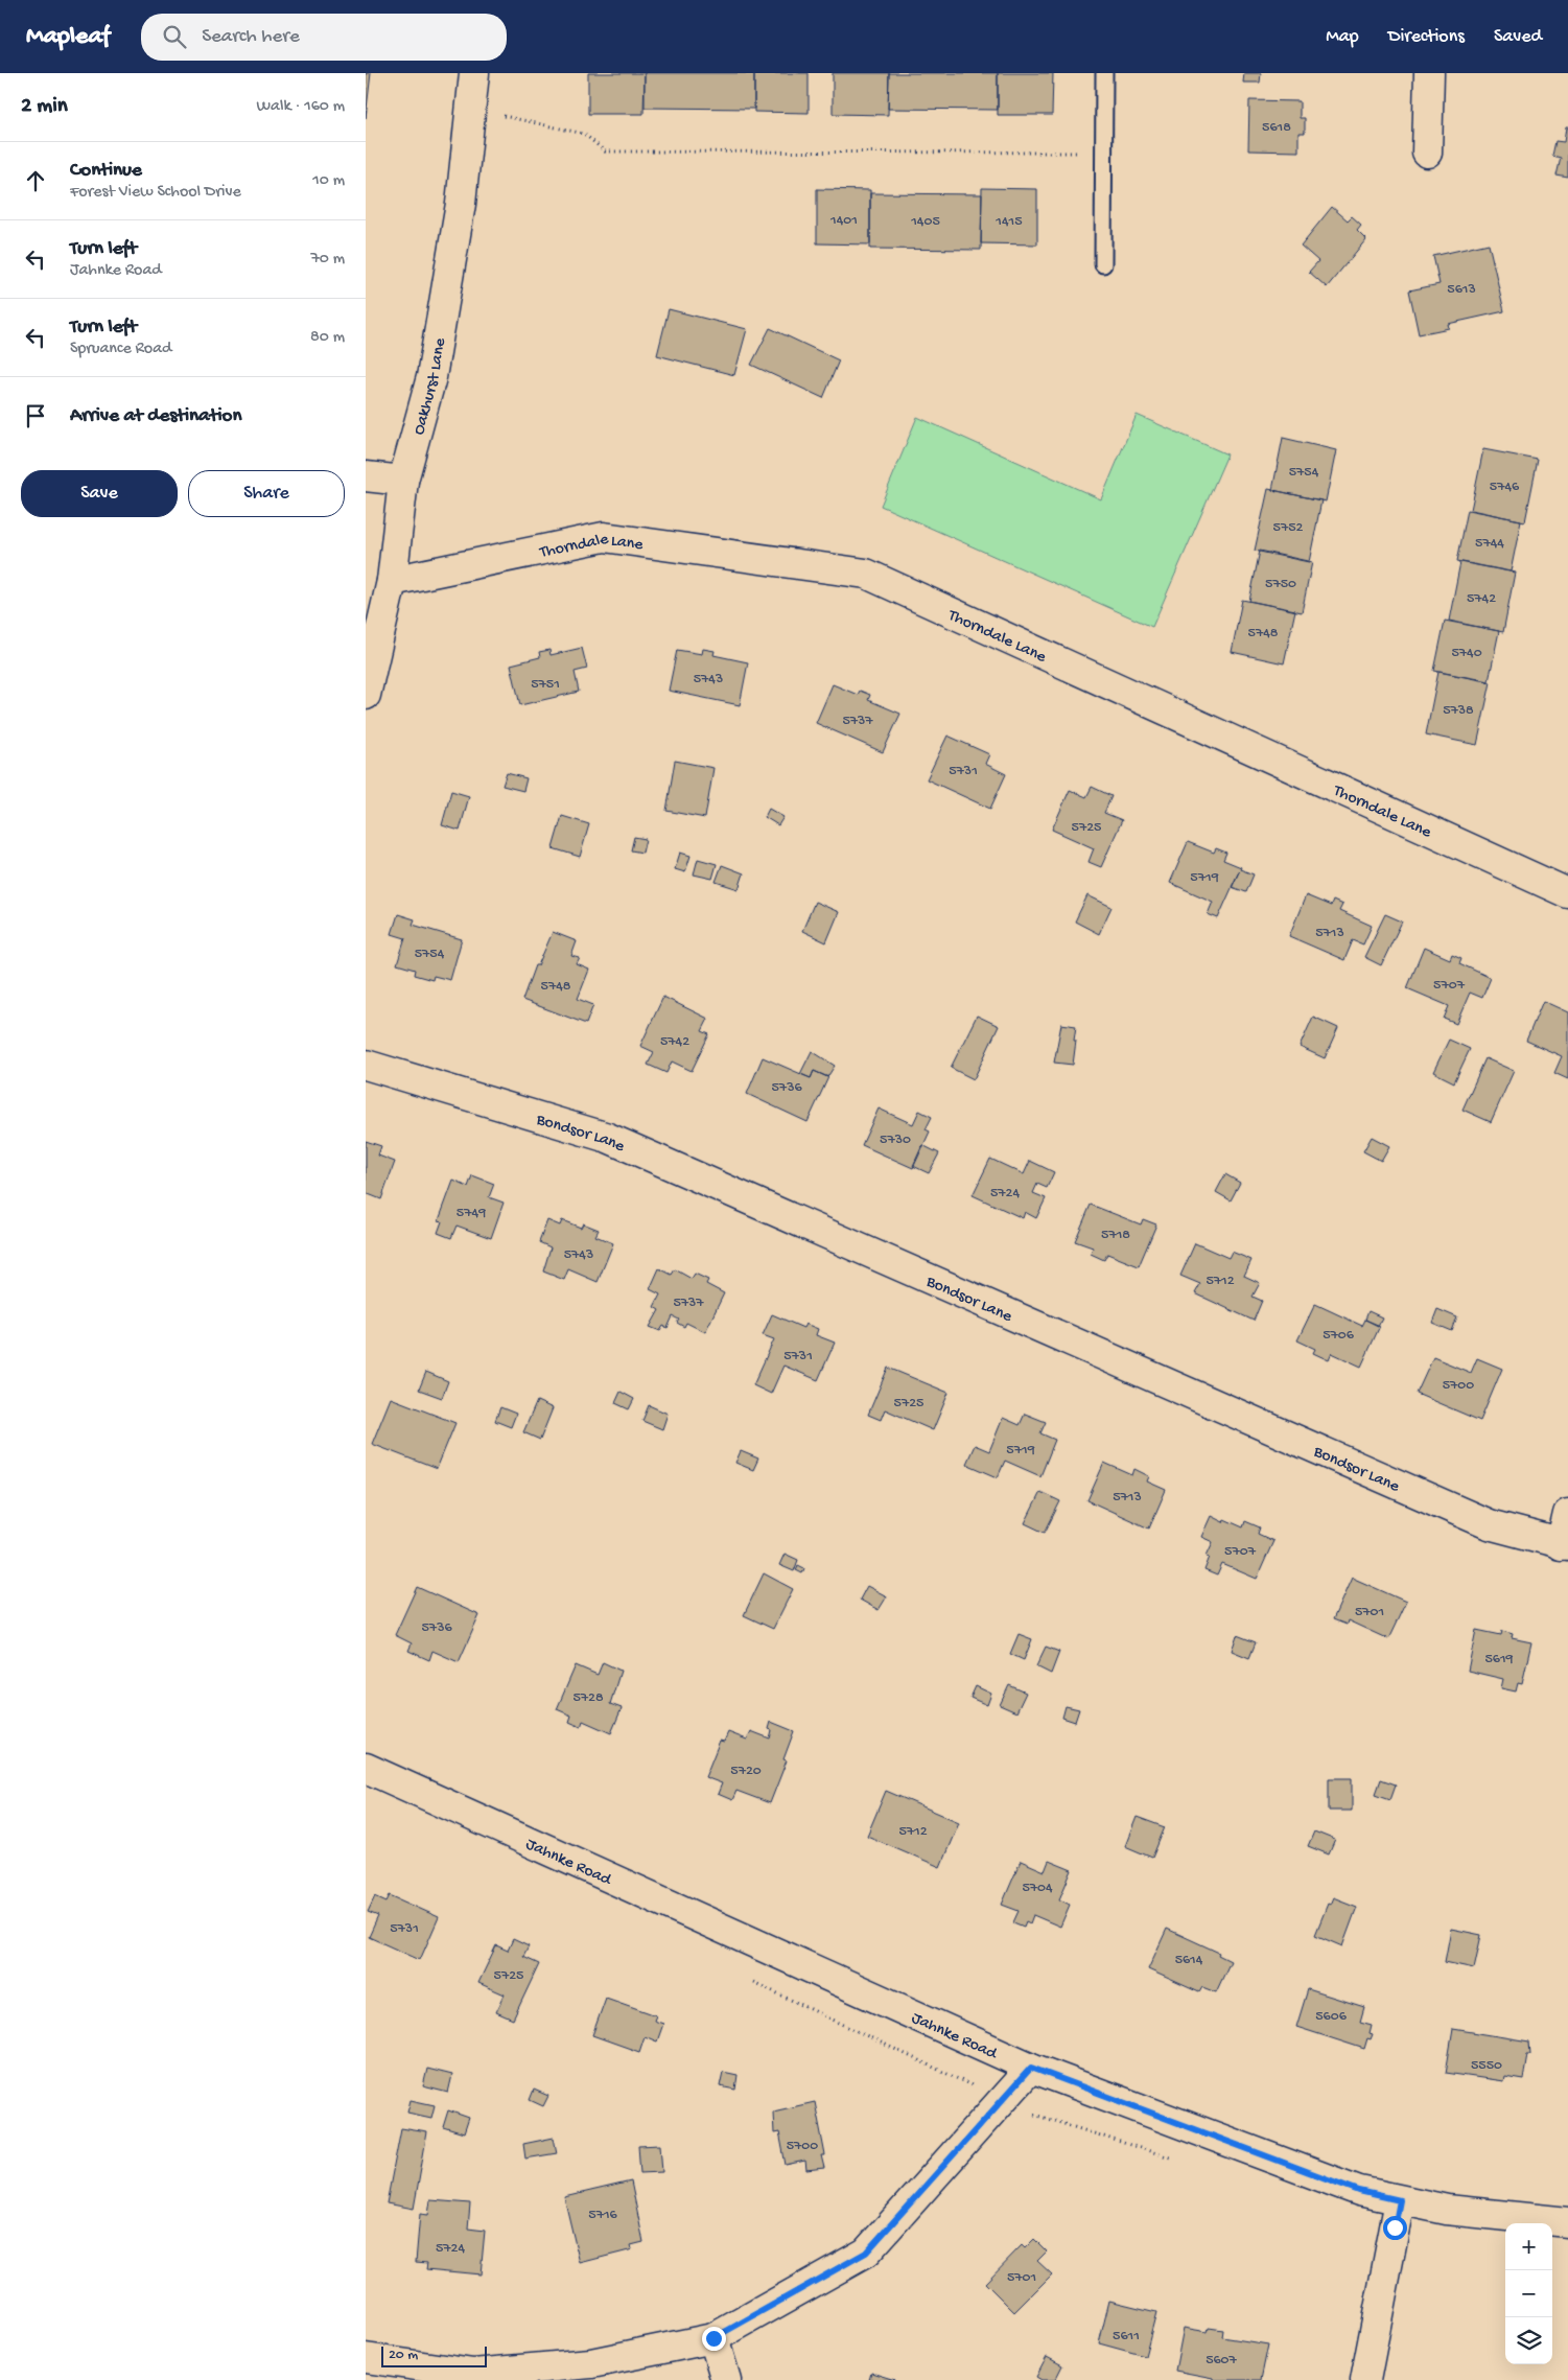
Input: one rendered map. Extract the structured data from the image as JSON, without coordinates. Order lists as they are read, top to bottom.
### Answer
{
  "streets": {
    "street": [
      "Oakhurst Lane",
      "Thorndale Lane",
      "Bondsor Lane",
      "Jahnke Road"
    ]
  },
  "crossings": [
    ["Oakhurst Lane", "Thorndale Lane"]
  ],
  "house_numbers": [
    "5618",
    "1401",
    "1405",
    "1415",
    "5613",
    "5754",
    "5746",
    "5752",
    "5744",
    "5750",
    "5742",
    "5748",
    "5740",
    "5743",
    "5751",
    "5738",
    "5737",
    "5731",
    "5725",
    "5719",
    "5713",
    "5754",
    "5707",
    "5748",
    "5742",
    "5736",
    "5730",
    "5724",
    "5749",
    "5718",
    "5743",
    "5712",
    "5737",
    "5706",
    "5731",
    "5700",
    "5725",
    "5719",
    "5713",
    "5707",
    "5701",
    "5736",
    "5619",
    "5728",
    "5720",
    "5712",
    "5704",
    "5731",
    "5614",
    "5725",
    "5606",
    "5550",
    "5700",
    "5716",
    "5724",
    "5701",
    "5611",
    "5607"
  ],
  "scale_bar": "20 m",
  "page": {
    "header": "Mapleaf",
    "search": "Search here",
    "nav": ["Map", "Directions", "Saved"],
    "heading": ["2 min", "Walk · 160 m"],
    "list": [
      ["Continue", "Forest View School Drive", "10 m"],
      ["Turn left", "Jahnke Road", "70 m"],
      ["Turn left", "Spruance Road", "80 m"],
      "Arrive at destination"
    ],
    "buttons": ["Save", "Share"],
    "map_buttons": ["+", "−"],
    "scale": "20 m"
  }
}
